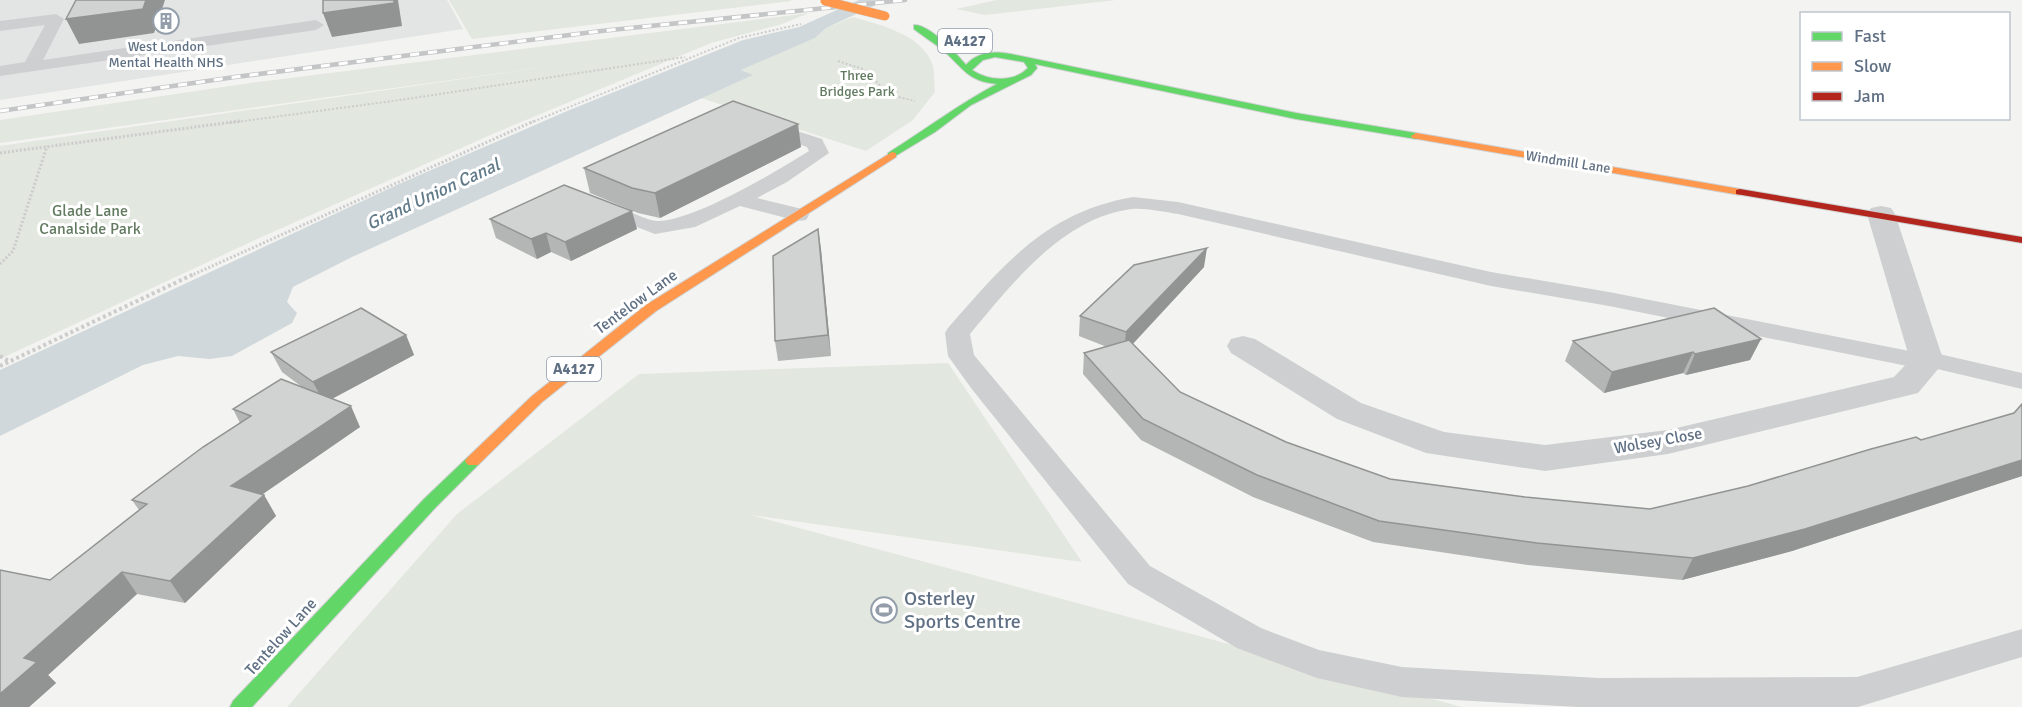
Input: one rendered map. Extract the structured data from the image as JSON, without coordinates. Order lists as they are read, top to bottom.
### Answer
{
  "streets": {
    "main road": ["A4127", "Windmill Lane", "Tentelow Lane"],
    "street": ["Wolsey Close"]
  },
  "crossings": [
    ["A4127", "Windmill Lane"],
    ["A4127", "Tentelow Lane"]
  ],
  "water": ["Grand Union Canal"],
  "parks": ["Three Bridges Park", "Glade Lane Canalside Park"],
  "places": {
    "building": ["West London Mental Health NHS"],
    "sports": ["Osterley Sports Centre"]
  },
  "legend": ["Fast", "Slow", "Jam"]
}
